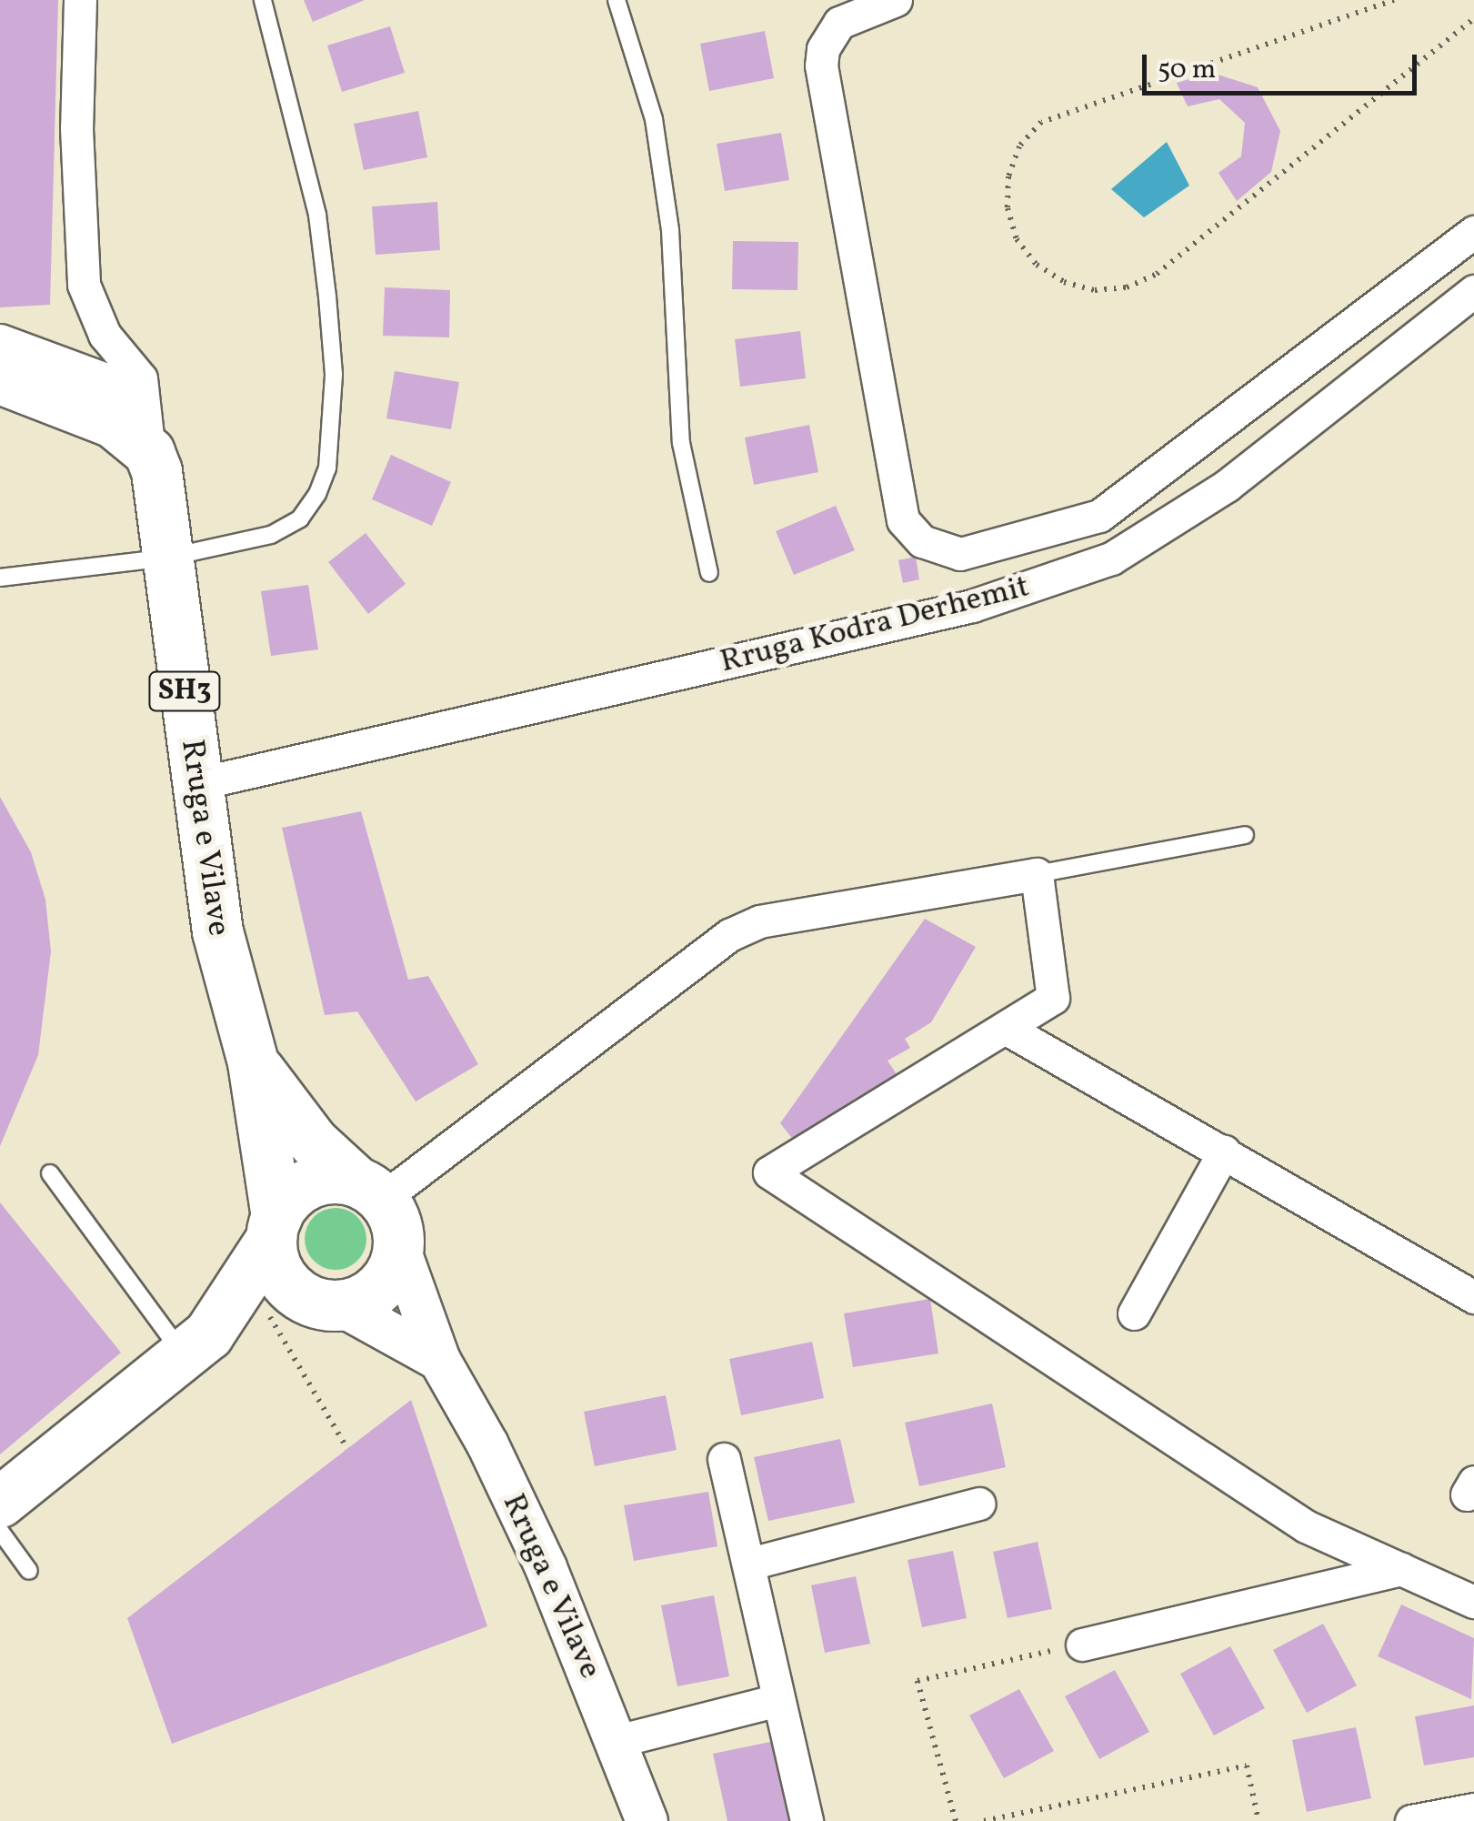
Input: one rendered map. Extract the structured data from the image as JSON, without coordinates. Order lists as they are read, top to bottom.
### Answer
{
  "streets": {
    "main road": ["SH3", "Rruga e Vilave"],
    "street": ["Rruga Kodra Derhemit"]
  },
  "crossings": [
    ["Rruga Kodra Derhemit", "Rruga e Vilave"]
  ],
  "scale_bar": "50 m"
}
